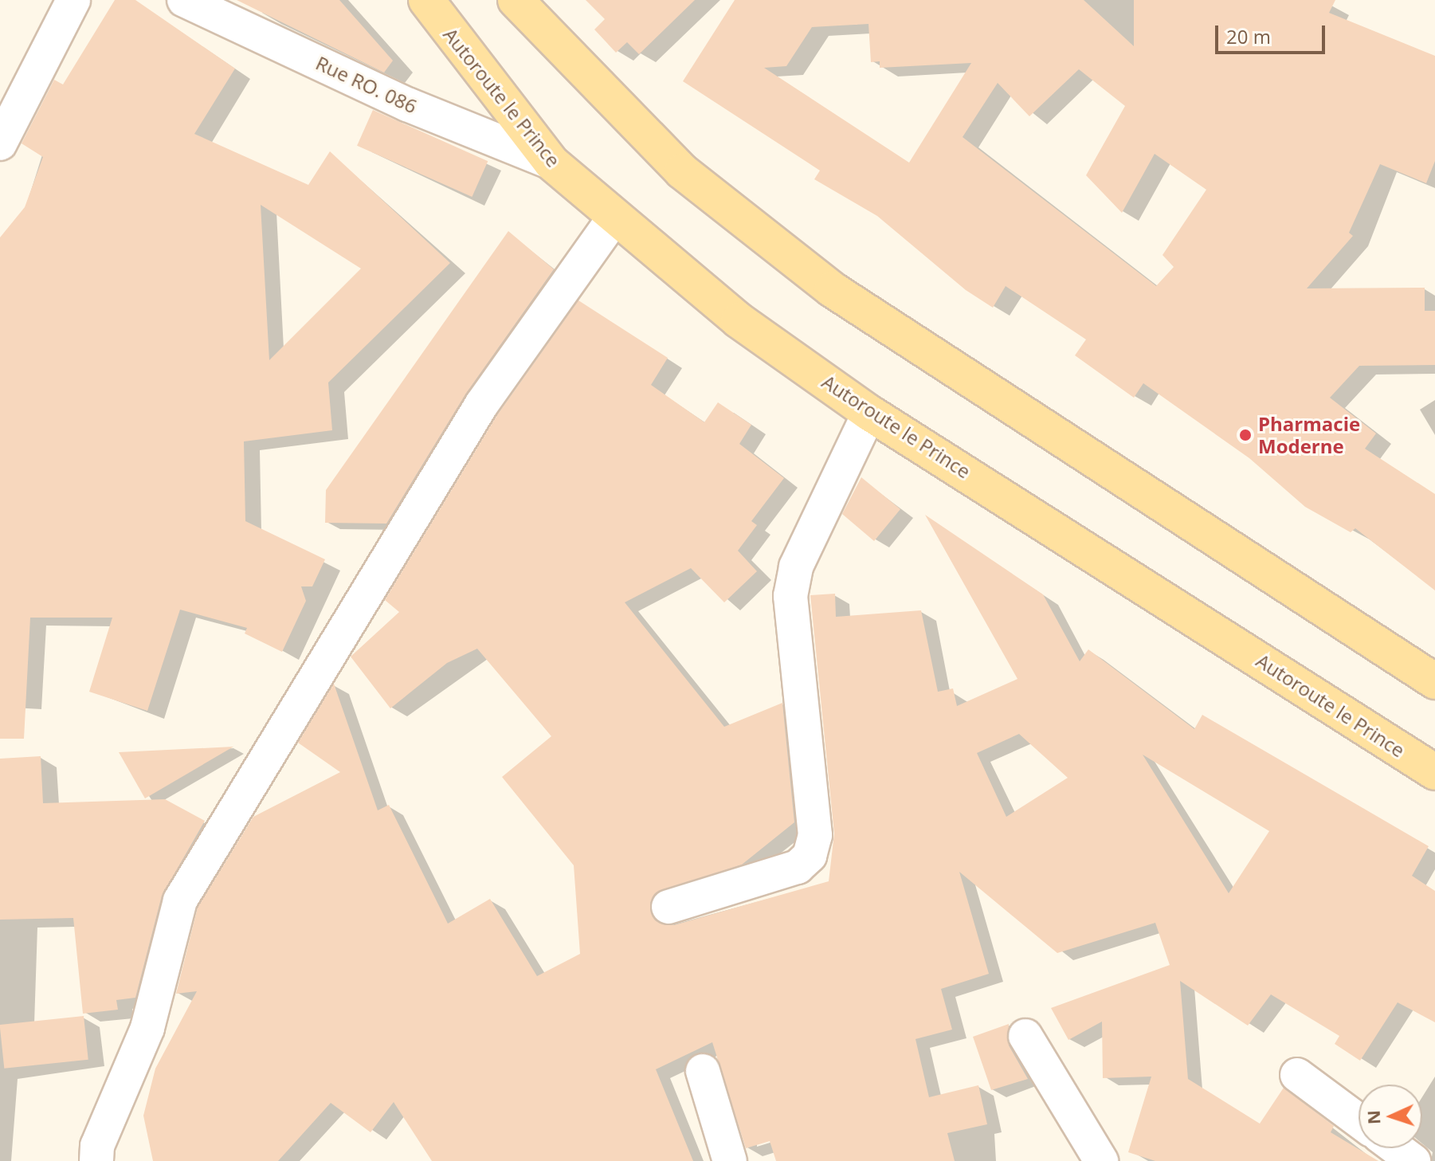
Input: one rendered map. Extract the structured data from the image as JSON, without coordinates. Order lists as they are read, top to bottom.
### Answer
{
  "streets": {
    "main road": ["Autoroute le Prince"],
    "street": ["Rue RO. 086"]
  },
  "crossings": [
    ["Rue RO. 086", "Autoroute le Prince"]
  ],
  "places": ["Pharmacie Moderne"],
  "scale_bar": "20 m",
  "north": "left"
}
